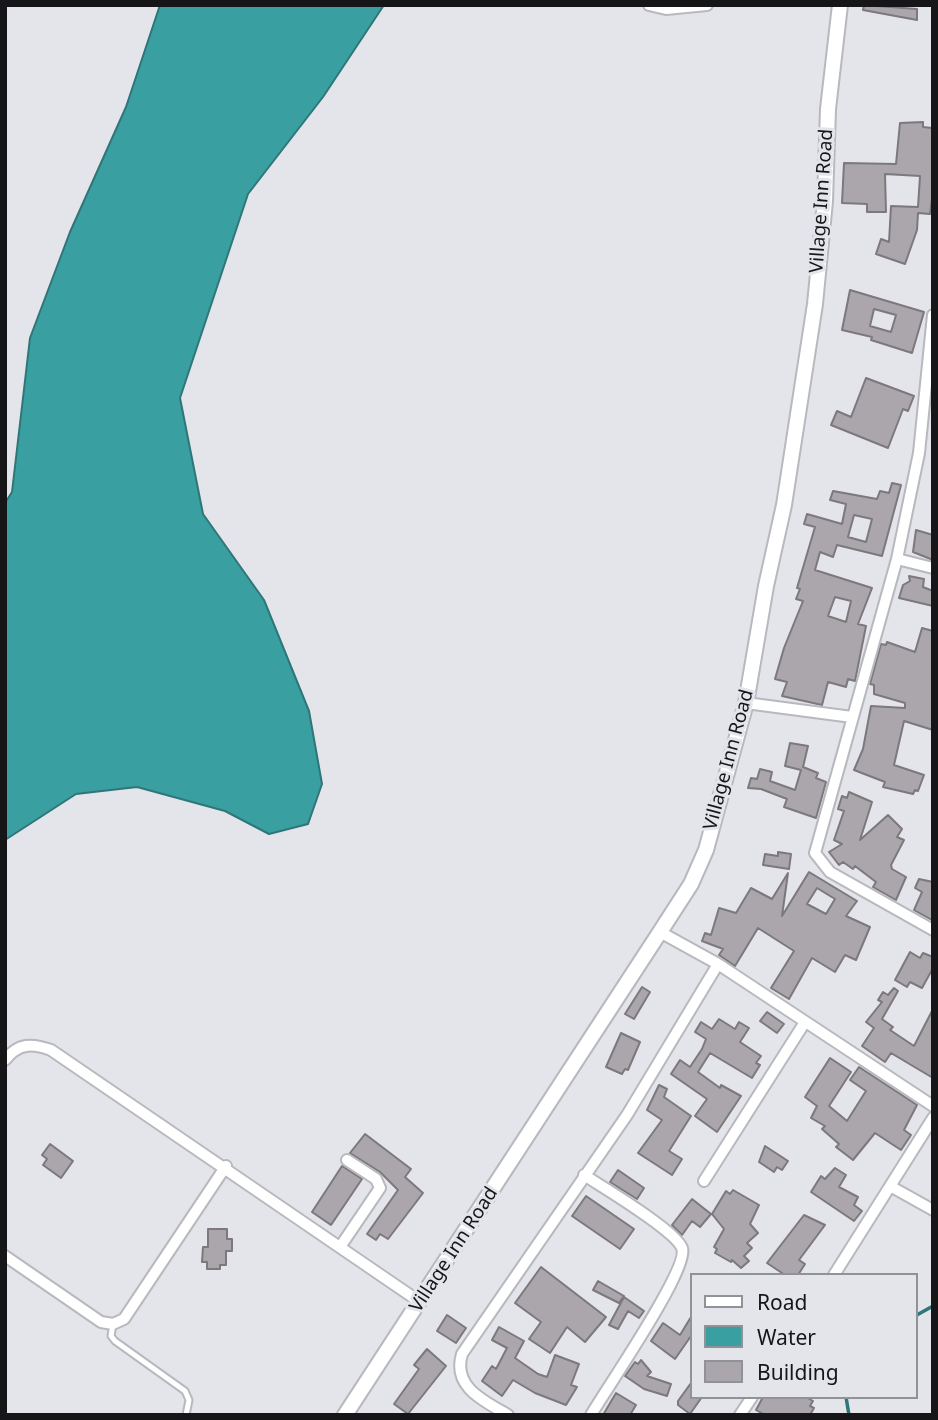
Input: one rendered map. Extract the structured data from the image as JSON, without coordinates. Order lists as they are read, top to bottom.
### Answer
{
  "streets": {
    "street": ["Village Inn Road"]
  },
  "legend": ["Road", "Water", "Building"]
}
